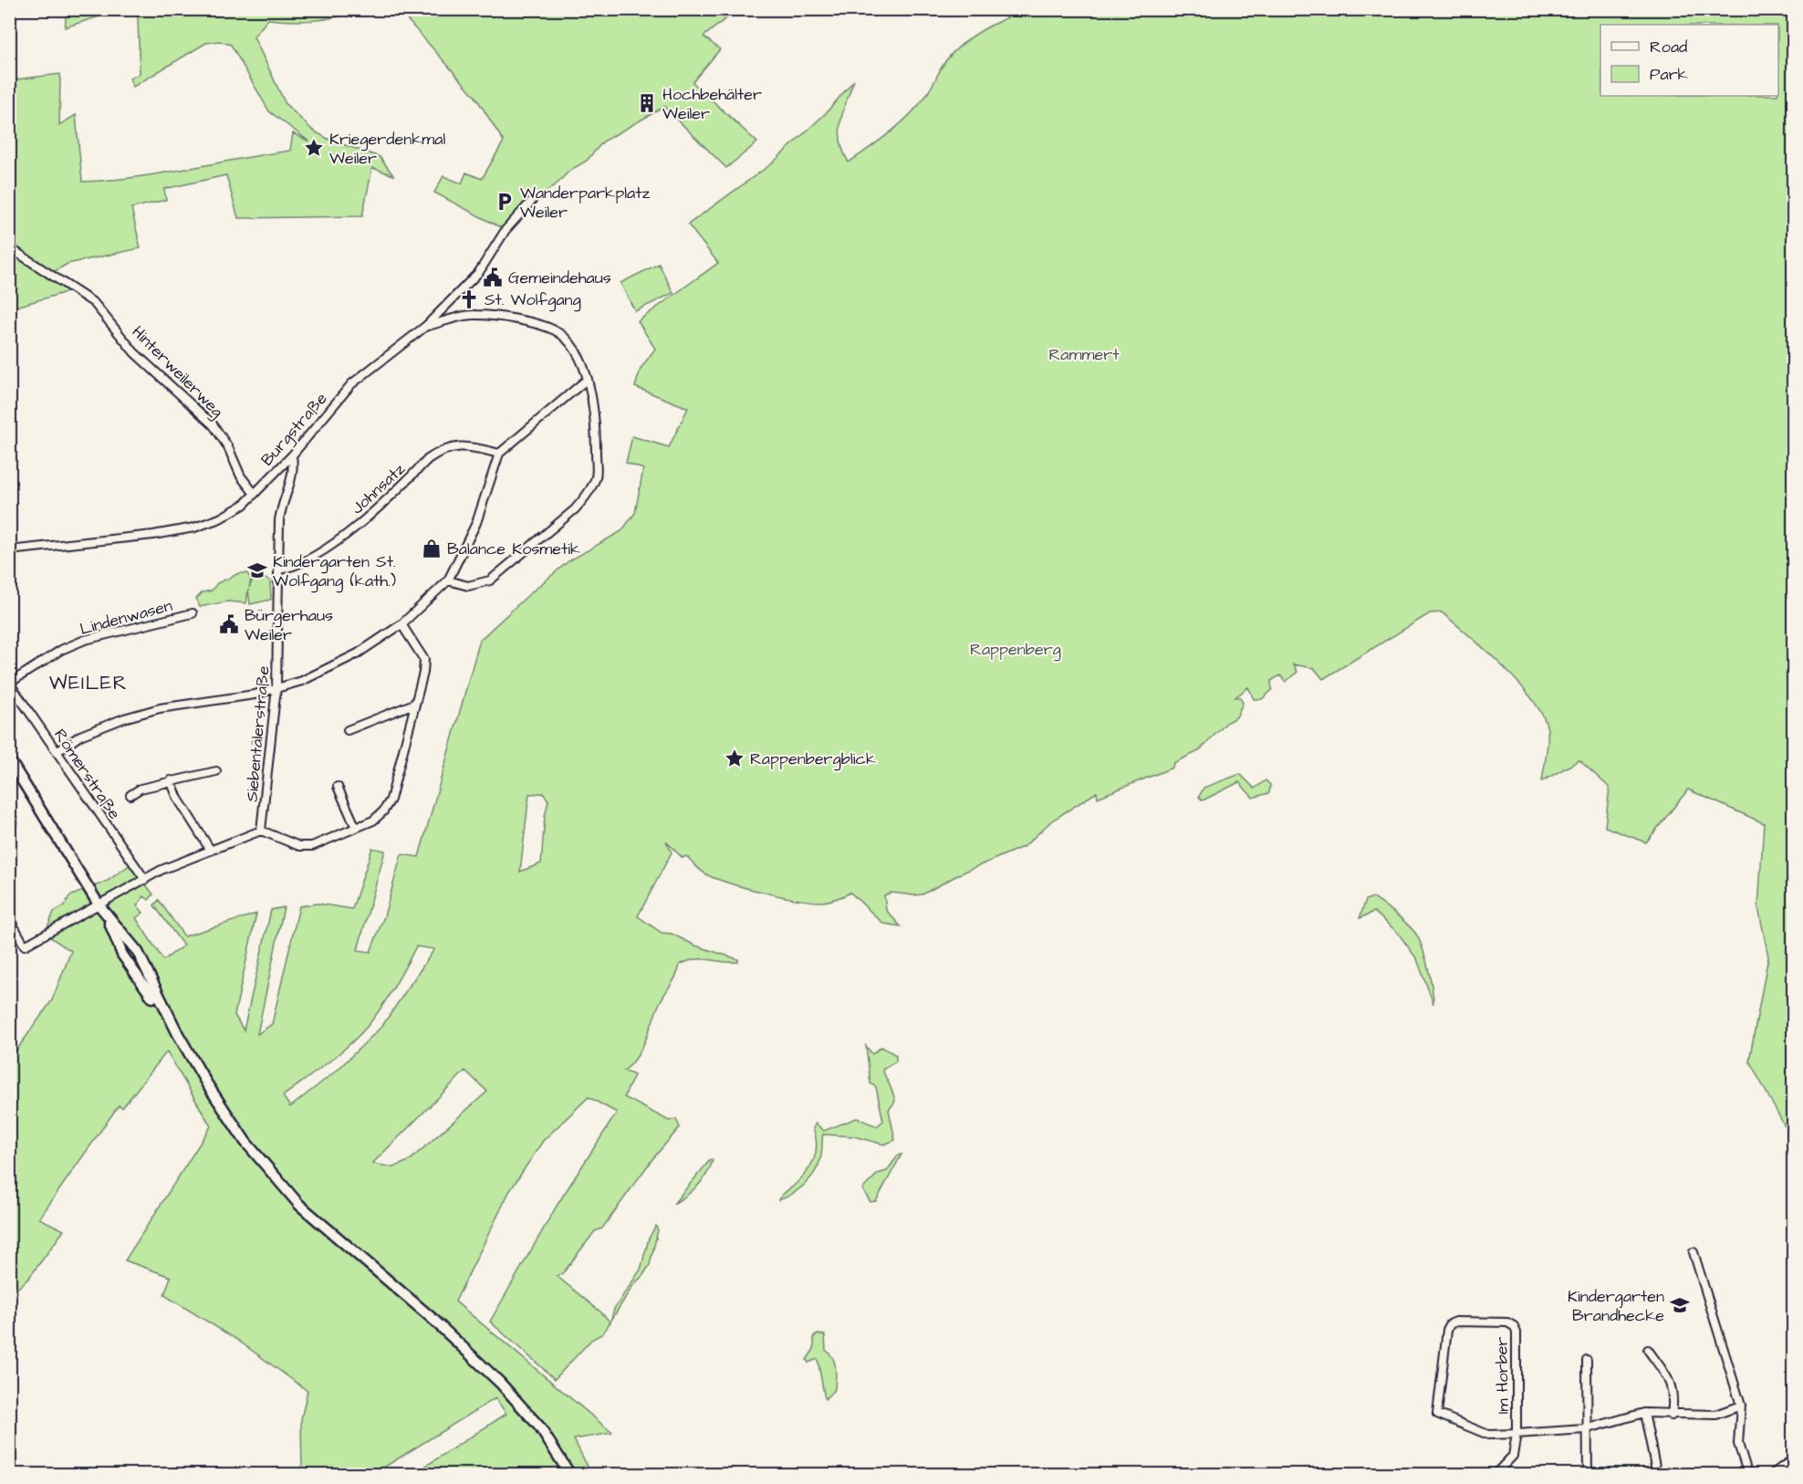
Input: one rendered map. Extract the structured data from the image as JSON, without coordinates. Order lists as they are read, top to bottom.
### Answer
{
  "streets": {
    "street": [
      "Hinterweilerweg",
      "Burgstraße",
      "Johnsatz",
      "Lindenwasen",
      "Siebentälerstraße",
      "Römerstraße",
      "Im Horber"
    ]
  },
  "crossings": [
    ["Hinterweilerweg", "Burgstraße"],
    ["Burgstraße", "Siebentälerstraße"],
    ["Johnsatz", "Siebentälerstraße"],
    ["Lindenwasen", "Römerstraße"]
  ],
  "districts": ["WEILER"],
  "parks": ["Rammert", "Rappenberg"],
  "places": {
    "building": ["Hochbehälter Weiler"],
    "place": ["Kriegerdenkmal Weiler", "Rappenbergblick"],
    "parking": ["Wanderparkplatz Weiler"],
    "public building": ["Gemeindehaus", "Bürgerhaus Weiler"],
    "church": ["St. Wolfgang"],
    "shop": ["Balance Kosmetik"],
    "school or university": ["Kindergarten St. Wolfgang (kath.)", "Kindergarten Brandhecke"]
  },
  "legend": ["Road", "Park"]
}
